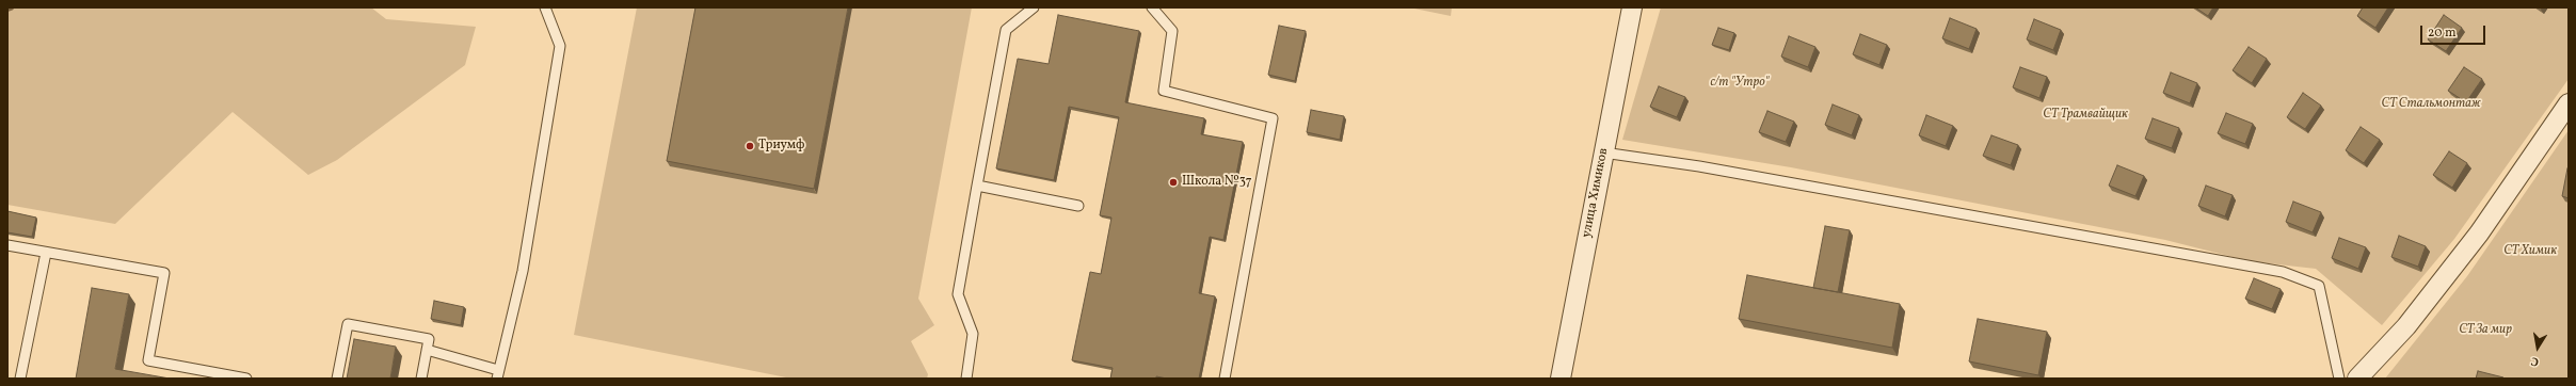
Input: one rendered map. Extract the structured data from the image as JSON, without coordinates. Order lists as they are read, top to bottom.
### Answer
{
  "streets": {
    "street": ["улица Химиков"]
  },
  "parks": [
    "с/т \"Утро\"",
    "СТ Стальмонтаж",
    "СТ Трамвайщик",
    "СТ Химик",
    "СТ За мир"
  ],
  "places": ["Триумф", "Школа №37"],
  "scale_bar": "20 m",
  "north": "bottom"
}
